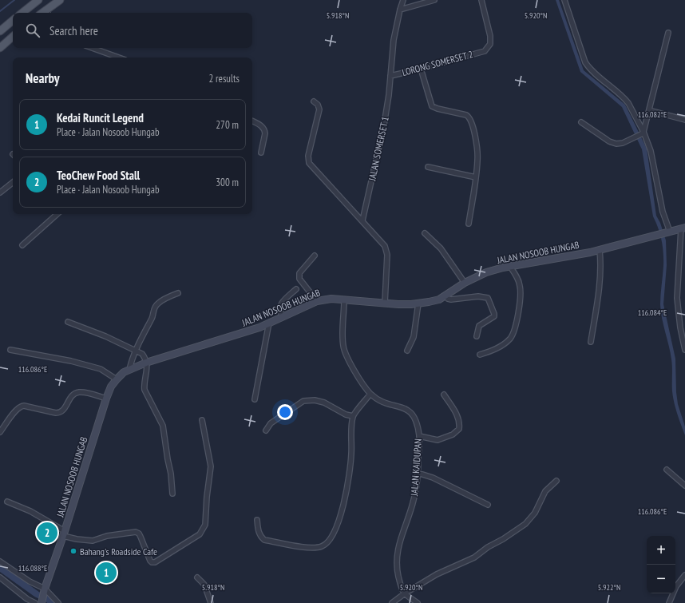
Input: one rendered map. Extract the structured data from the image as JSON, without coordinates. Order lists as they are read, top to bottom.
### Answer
{
  "streets": {
    "main road": ["JALAN NOSOOB HUNGAB"],
    "street": ["LORONG SOMERSET 2", "JALAN SOMERSET 1", "JALAN KAIDUPAN"]
  },
  "crossings": [
    ["LORONG SOMERSET 2", "JALAN SOMERSET 1"],
    ["JALAN NOSOOB HUNGAB", "JALAN KAIDUPAN"]
  ],
  "places": ["Bahang's Roadside Cafe"],
  "page": {
    "search": "Search here",
    "heading": ["Nearby", "2 results"],
    "list": [
      {
        "mark": "1",
        "name": "Kedai Runcit Legend",
        "note": "Place · Jalan Nosoob Hungab",
        "value": "270 m"
      },
      {
        "mark": "2",
        "name": "TeoChew Food Stall",
        "note": "Place · Jalan Nosoob Hungab",
        "value": "300 m"
      }
    ],
    "pins": ["2", "1"],
    "map_buttons": ["+", "−"]
  },
  "coordinates": [
    "5.918°N",
    "5.920°N",
    "116.082°E",
    "116.084°E",
    "116.086°E",
    "116.088°E",
    "5.922°N"
  ]
}
